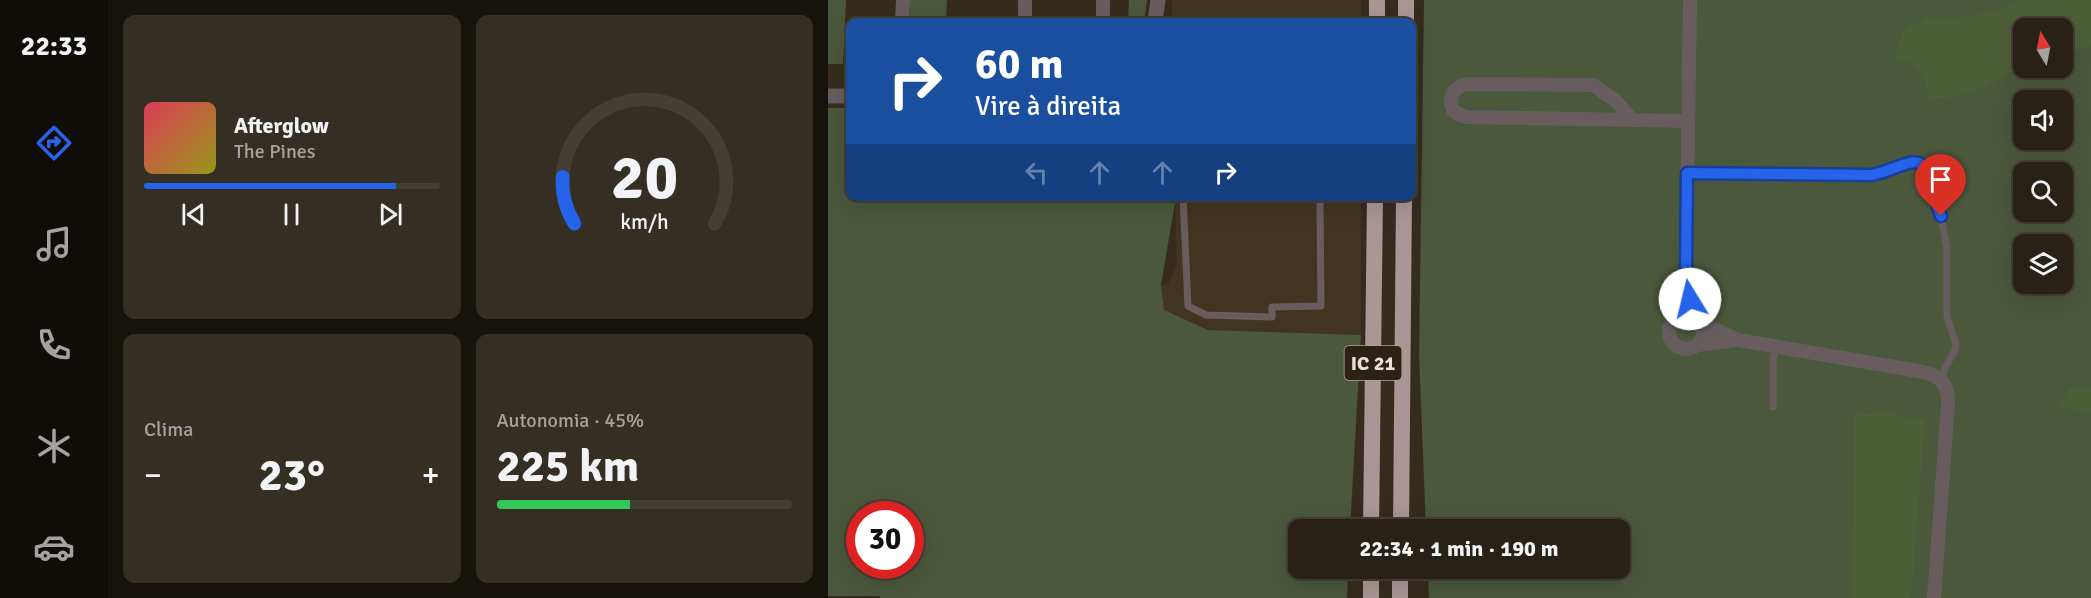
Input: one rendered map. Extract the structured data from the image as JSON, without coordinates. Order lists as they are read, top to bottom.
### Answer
{
  "streets": {
    "highway": ["IC 21"]
  },
  "north": "top",
  "page": {
    "tabs": "22:33",
    "turn": ["60 m", "Vire à direita"],
    "song": ["Afterglow", "The Pines"],
    "tile": [
      "Clima",
      ["Autonomia · 45%", "225 km"]
    ],
    "heat": ["−", "23°", "+"],
    "limit": "30",
    "trip": "22:34 · 1 min · 190 m",
    "gauge": ["20", "km/h"]
  }
}
